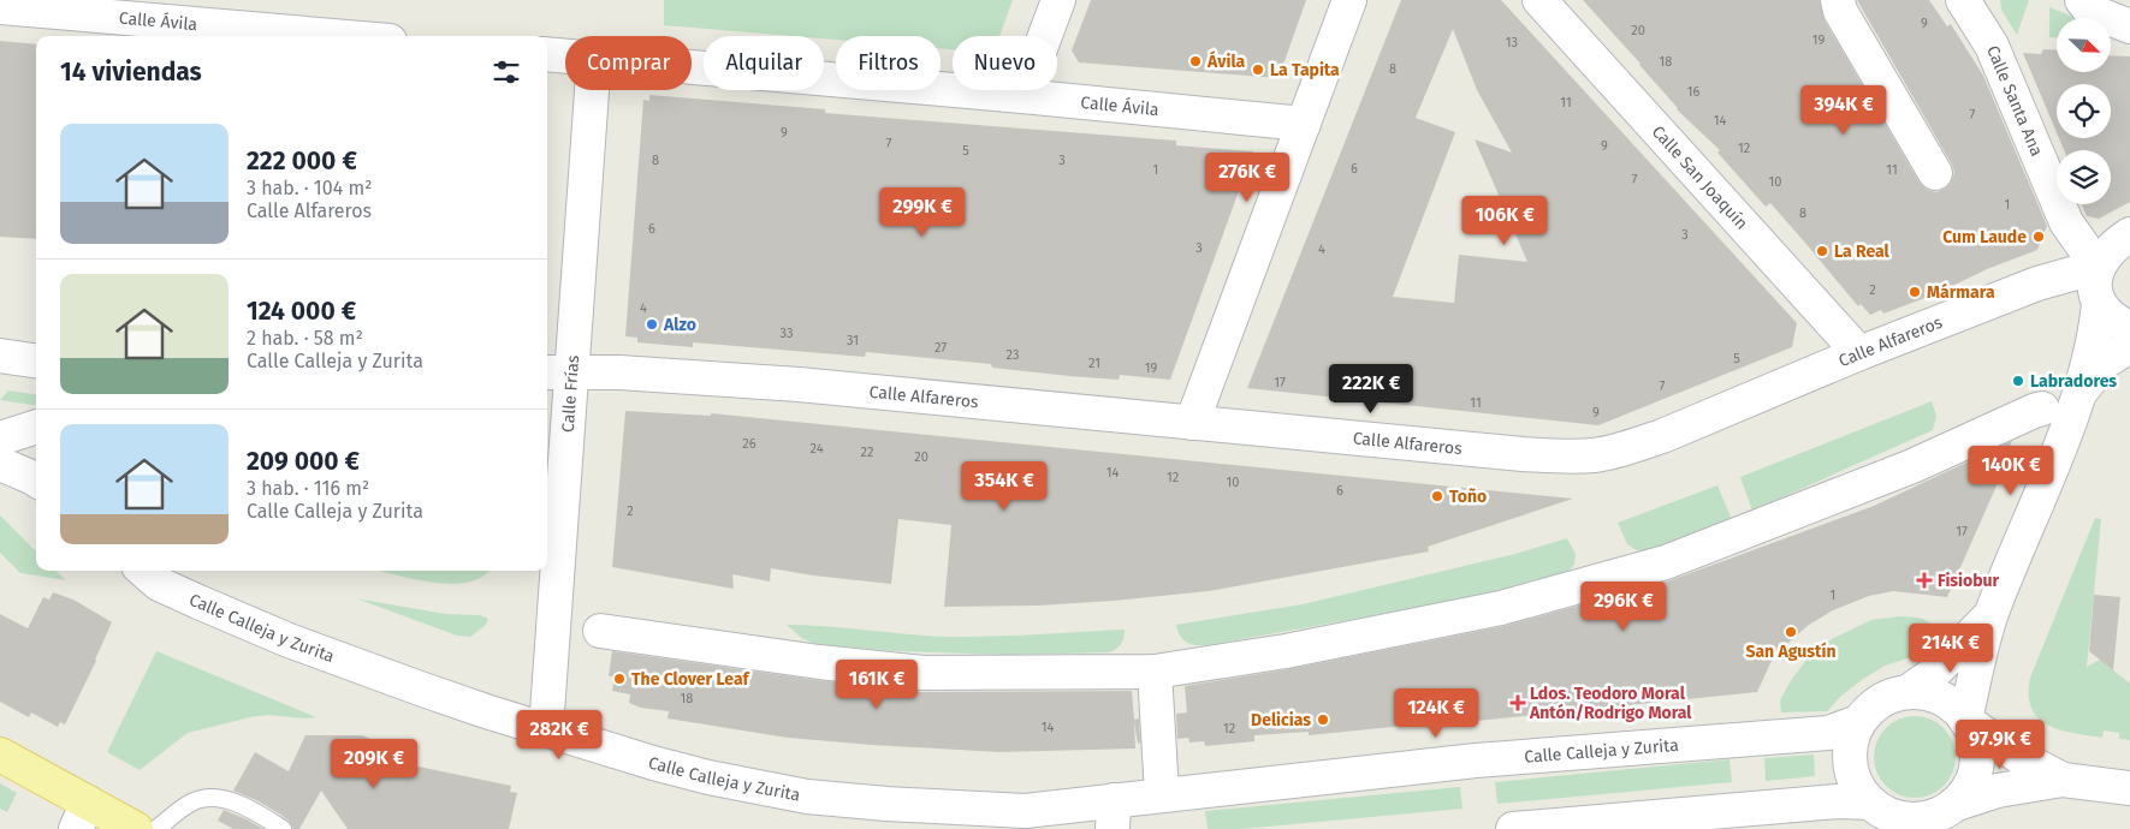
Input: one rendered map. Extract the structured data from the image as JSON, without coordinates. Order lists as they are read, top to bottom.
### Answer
{
  "streets": {
    "street": [
      "Calle Ávila",
      "Calle Santa Ana",
      "Calle San Joaquín",
      "Calle Alfareros",
      "Calle Frías",
      "Calle Calleja y Zurita"
    ]
  },
  "crossings": [
    ["Calle Santa Ana", "Calle Alfareros"],
    ["Calle San Joaquín", "Calle Alfareros"],
    ["Calle Alfareros", "Calle Frías"],
    ["Calle Frías", "Calle Calleja y Zurita"]
  ],
  "places": {
    "other": [
      "Ávila",
      "La Tapita",
      "Cum Laude",
      "La Real",
      "Mármara",
      "Alzo",
      "Labradores",
      "Toño",
      "San Agustín",
      "The Clover Leaf",
      "Delicias"
    ],
    "health": ["Fisiobur", "Ldos. Teodoro Moral Antón/Rodrigo Moral"]
  },
  "house_numbers": [
    "9",
    "20",
    "19",
    "13",
    "18",
    "8",
    "16",
    "11",
    "7",
    "14",
    "9",
    "7",
    "9",
    "12",
    "5",
    "8",
    "3",
    "6",
    "1",
    "11",
    "7",
    "10",
    "1",
    "8",
    "6",
    "3",
    "3",
    "4",
    "2",
    "4",
    "33",
    "31",
    "27",
    "23",
    "5",
    "21",
    "19",
    "17",
    "7",
    "11",
    "9",
    "26",
    "24",
    "22",
    "20",
    "14",
    "12",
    "10",
    "6",
    "2",
    "17",
    "1",
    "18",
    "14",
    "12"
  ],
  "north": "bottom right",
  "page": {
    "chip": [
      "Comprar",
      "Alquilar",
      "Filtros",
      "Nuevo"
    ],
    "heading": "14 viviendas",
    "price": [
      "394K €",
      "276K €",
      "299K €",
      "106K €",
      "222K €",
      "140K €",
      "354K €",
      "296K €",
      "214K €",
      "161K €",
      "124K €",
      "282K €",
      "97.9K €",
      "209K €"
    ],
    "list": [
      {
        "name": "222 000 €",
        "note": "3 hab. · 104 m² · Calle Alfareros"
      },
      {
        "name": "124 000 €",
        "note": "2 hab. · 58 m² · Calle Calleja y Zurita"
      },
      {
        "name": "209 000 €",
        "note": "3 hab. · 116 m² · Calle Calleja y Zurita"
      }
    ]
  }
}
